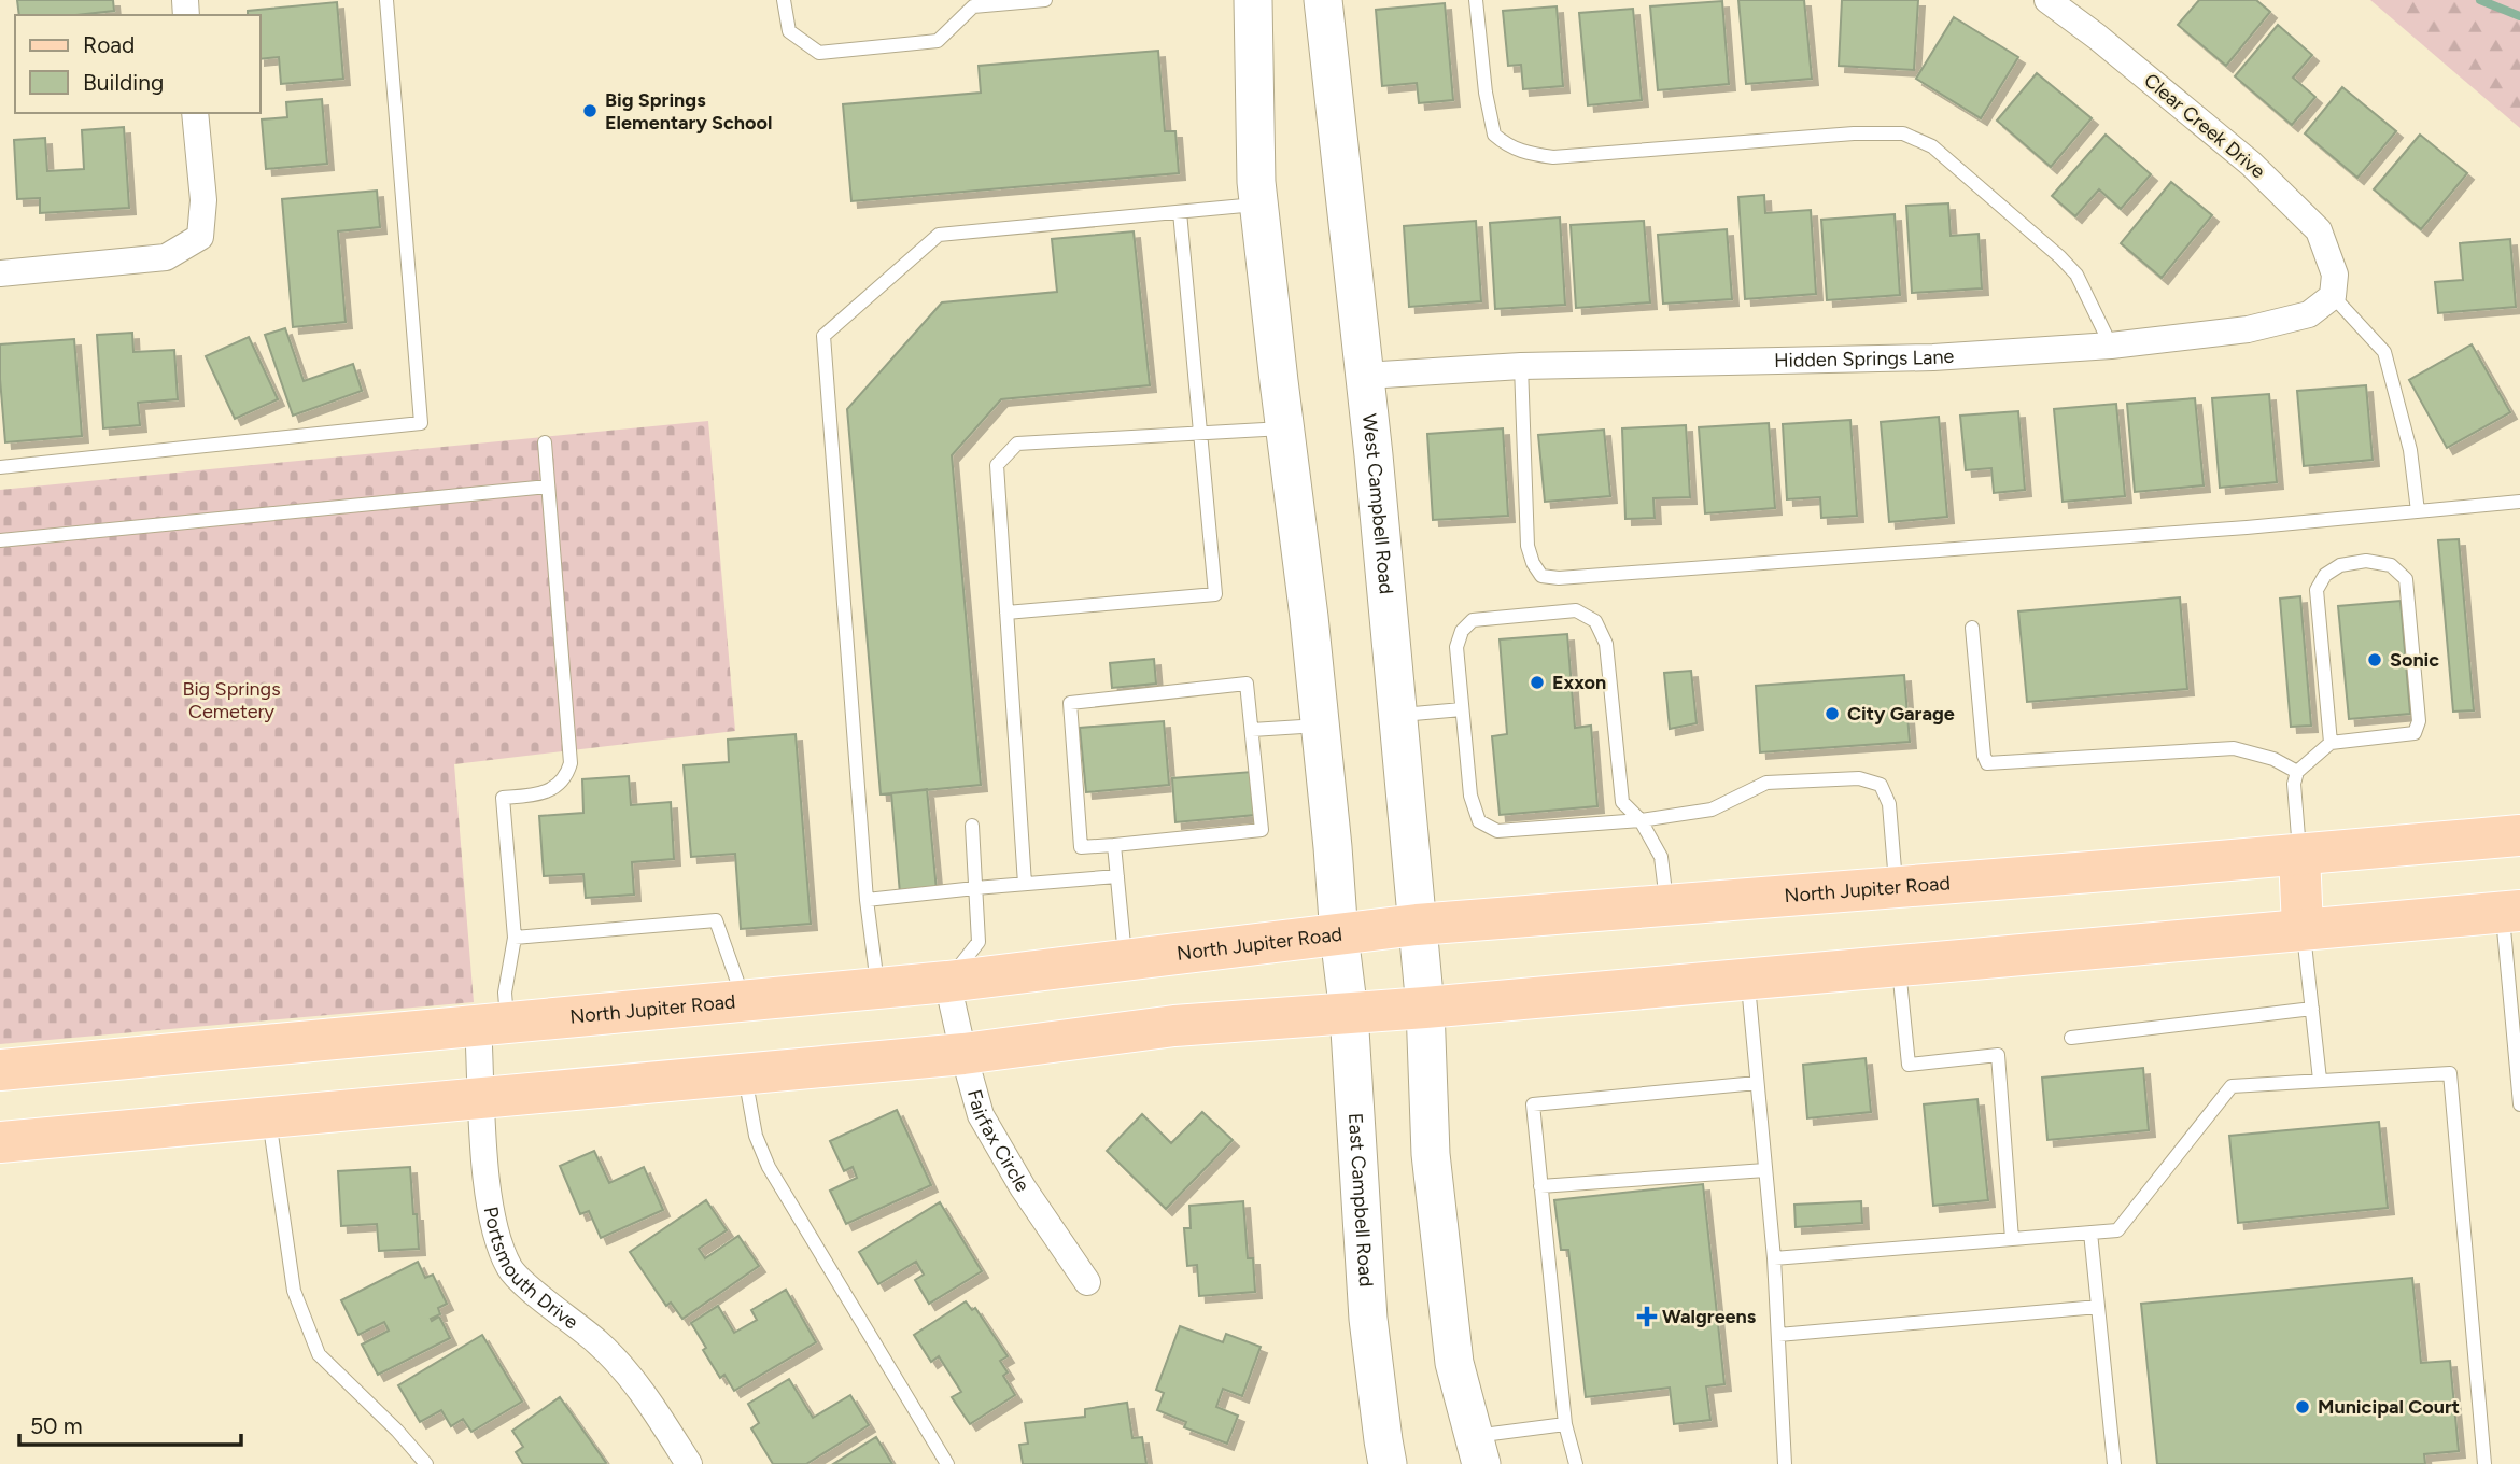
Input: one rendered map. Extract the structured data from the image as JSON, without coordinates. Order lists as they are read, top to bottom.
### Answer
{
  "streets": {
    "main road": ["West Campbell Road", "North Jupiter Road", "East Campbell Road"],
    "street": [
      "Clear Creek Drive",
      "Hidden Springs Lane",
      "Fairfax Circle",
      "Portsmouth Drive"
    ]
  },
  "crossings": [
    ["Clear Creek Drive", "Hidden Springs Lane"],
    ["Hidden Springs Lane", "West Campbell Road"],
    ["West Campbell Road", "North Jupiter Road"],
    ["North Jupiter Road", "Fairfax Circle"],
    ["North Jupiter Road", "East Campbell Road"],
    ["North Jupiter Road", "Portsmouth Drive"]
  ],
  "parks": ["Big Springs Cemetery"],
  "places": {
    "other": [
      "Big Springs Elementary School",
      "Sonic",
      "Exxon",
      "City Garage",
      "Municipal Court"
    ],
    "health": ["Walgreens"]
  },
  "legend": ["Road", "Building"],
  "scale_bar": "50 m"
}
